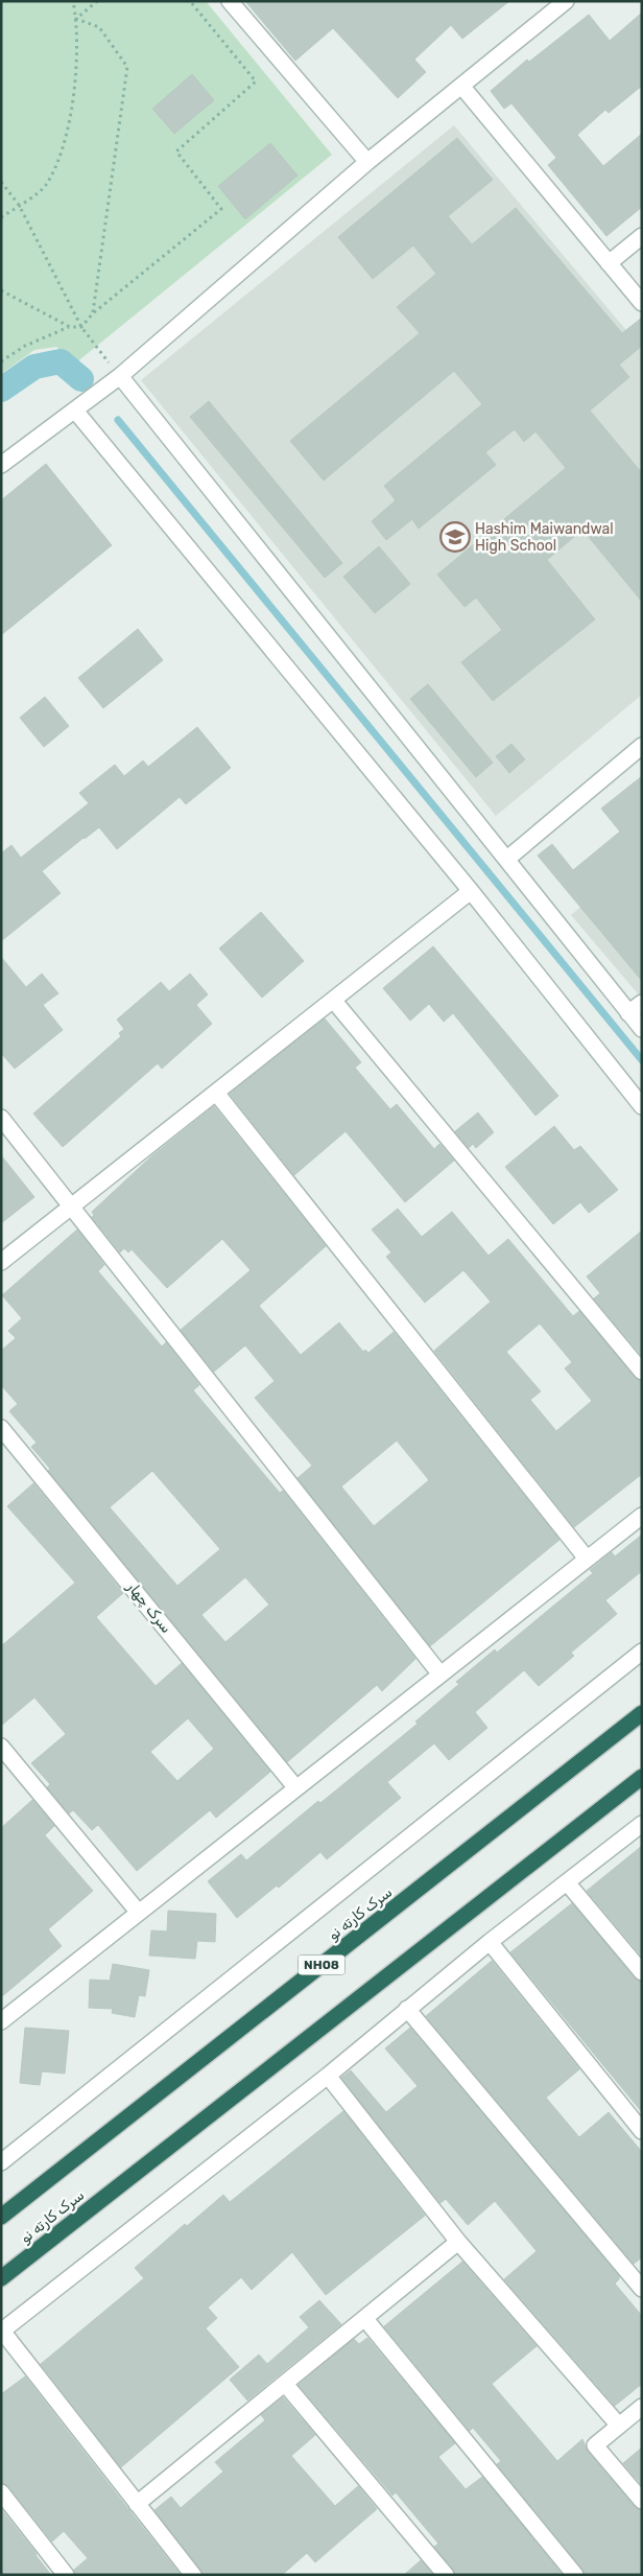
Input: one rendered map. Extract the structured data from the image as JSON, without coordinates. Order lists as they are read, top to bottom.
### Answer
{
  "streets": {
    "highway": ["سرک کارته نو", "NH08"],
    "street": ["سرک چهار"]
  },
  "places": {
    "school or university": ["Hashim Maiwandwal High School"]
  }
}
